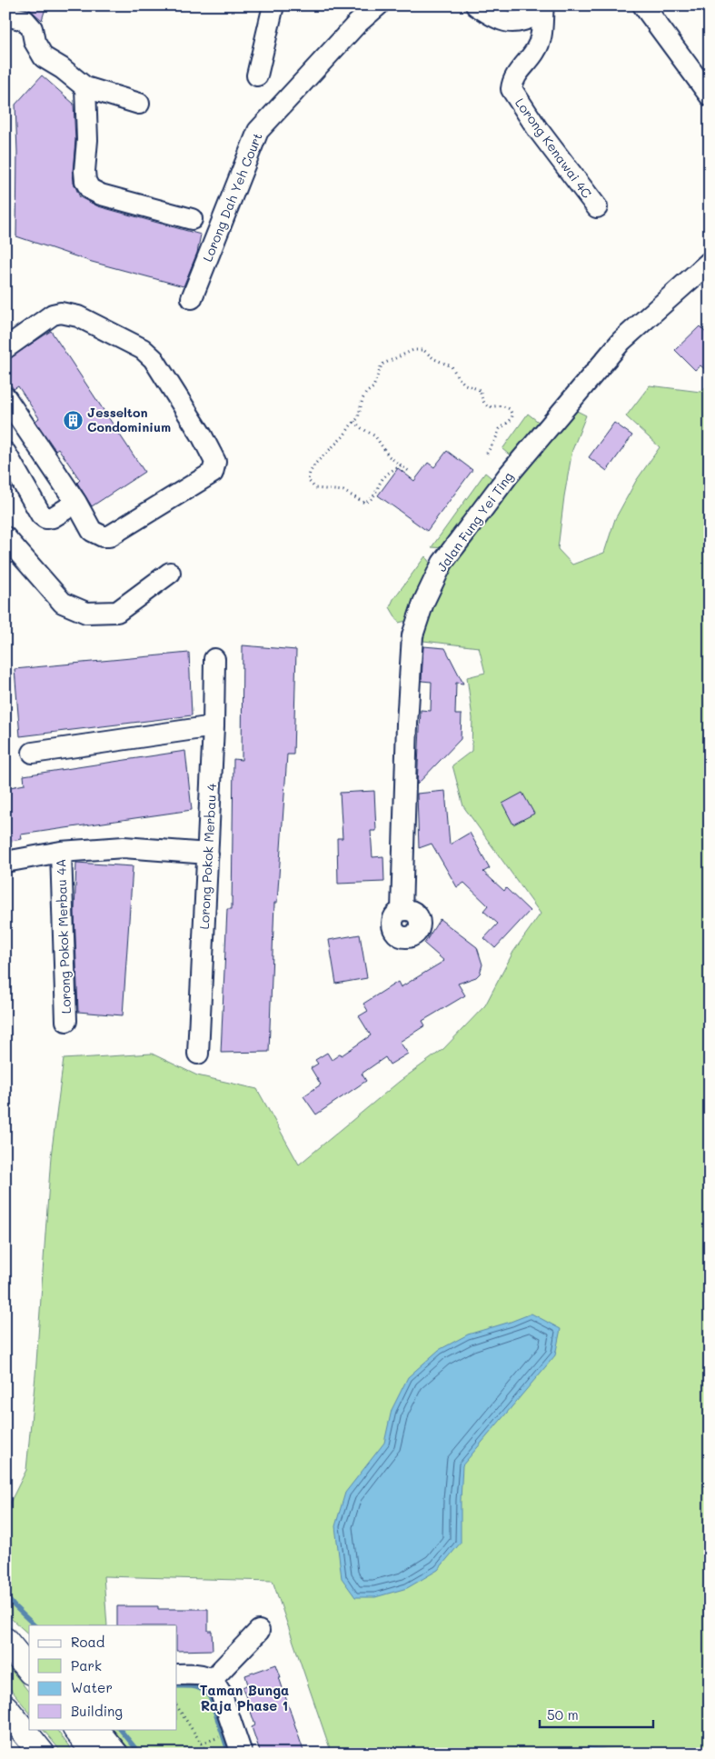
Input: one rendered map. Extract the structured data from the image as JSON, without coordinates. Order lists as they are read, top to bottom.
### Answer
{
  "streets": {
    "street": [
      "Lorong Kenawai 4C",
      "Lorong Dah Yeh Court",
      "Jalan Fung Yei Ting",
      "Lorong Pokok Merbau 4",
      "Lorong Pokok Merbau 4A"
    ]
  },
  "districts": ["Taman Bunga Raja Phase 1"],
  "places": {
    "building": ["Jesselton Condominium"]
  },
  "legend": [
    "Road",
    "Park",
    "Water",
    "Building"
  ],
  "scale_bar": "50 m"
}
